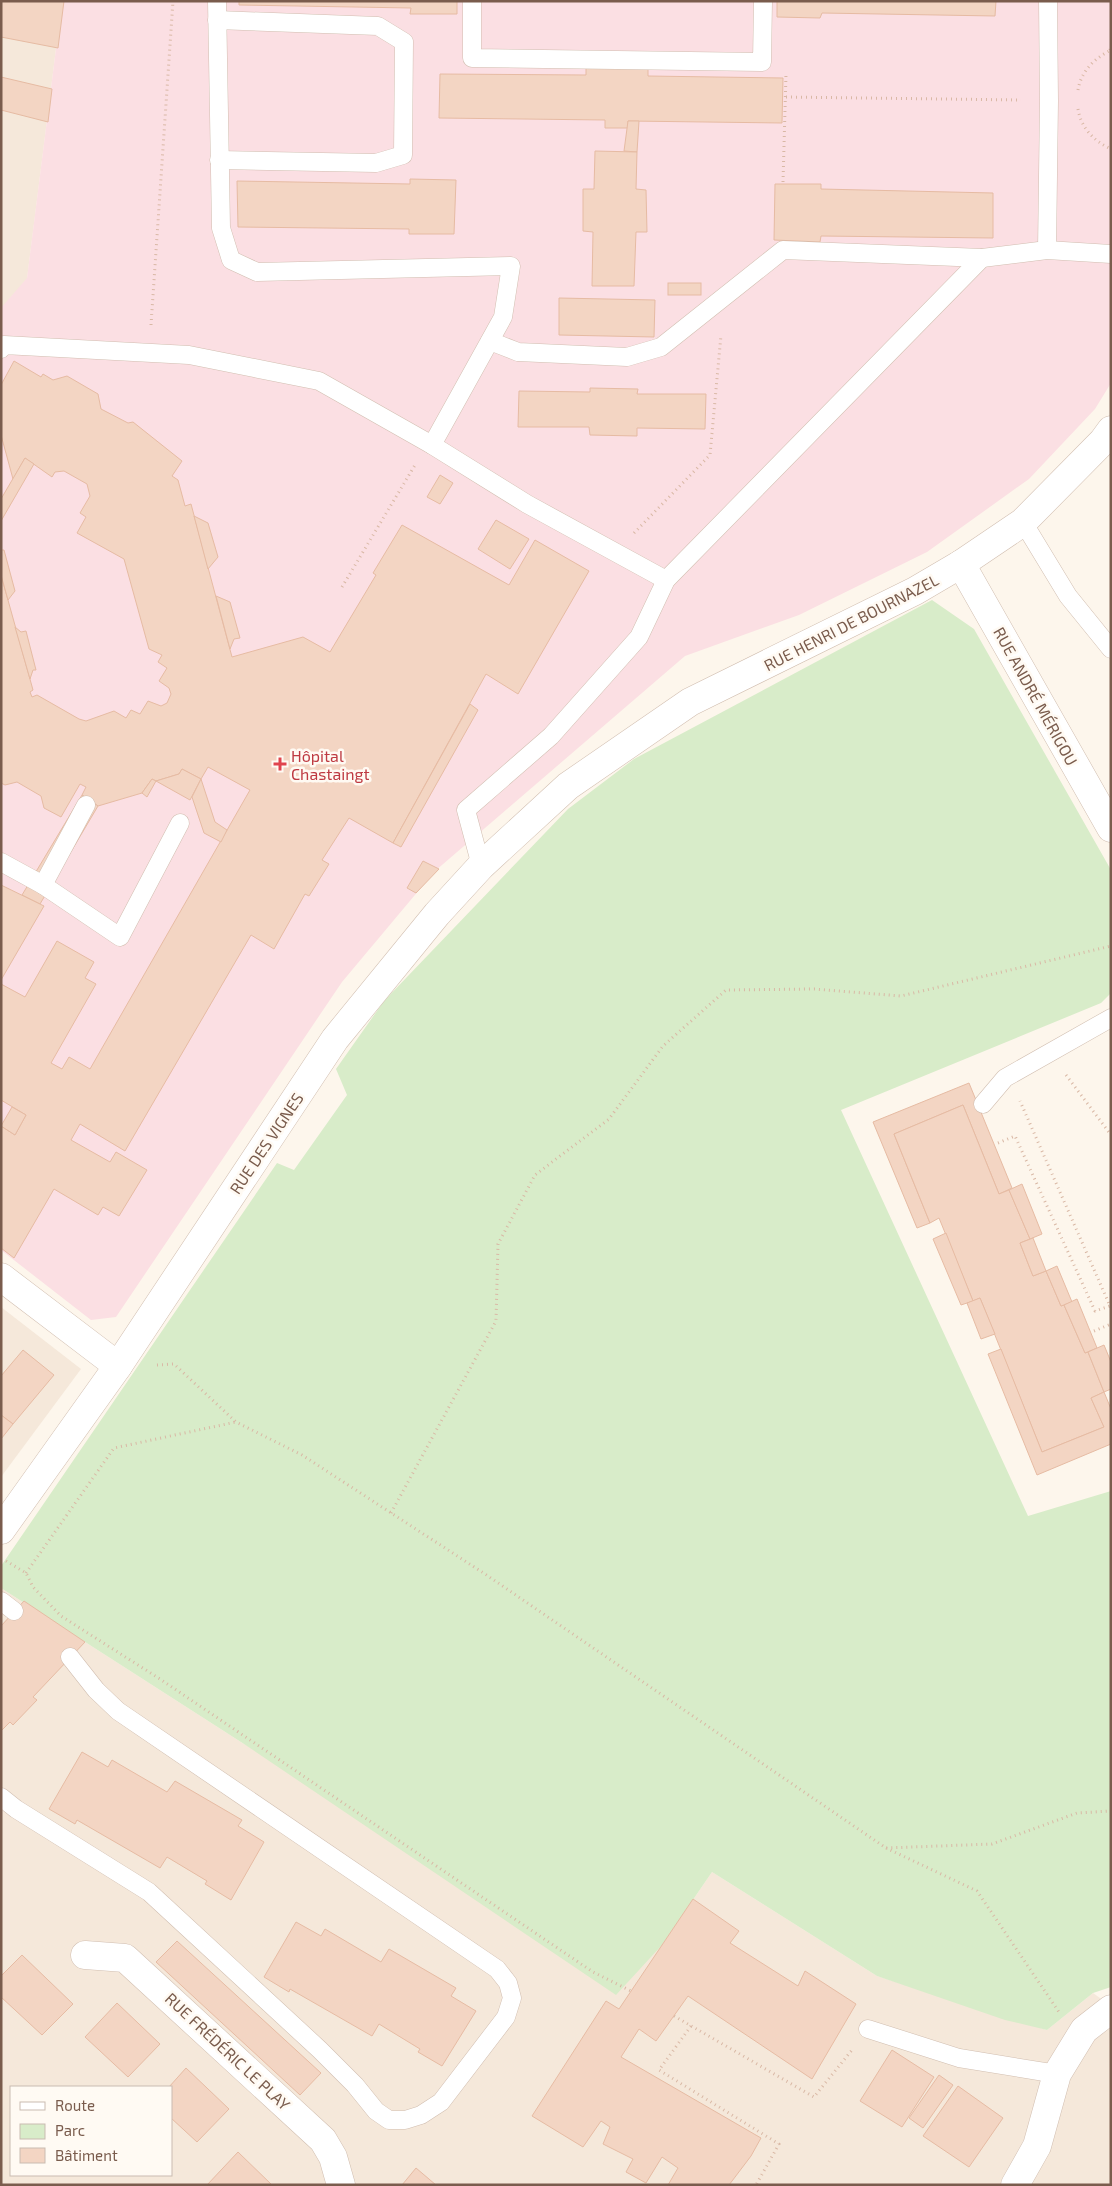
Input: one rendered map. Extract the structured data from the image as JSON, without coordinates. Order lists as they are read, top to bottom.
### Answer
{
  "streets": {
    "street": [
      "RUE HENRI DE BOURNAZEL",
      "RUE ANDRÉ MÉRIGOU",
      "RUE DES VIGNES",
      "RUE FRÉDÉRIC LE PLAY"
    ]
  },
  "crossings": [
    ["RUE HENRI DE BOURNAZEL", "RUE ANDRÉ MÉRIGOU"],
    ["RUE HENRI DE BOURNAZEL", "RUE DES VIGNES"]
  ],
  "places": {
    "health": ["Hôpital Chastaingt"]
  },
  "legend": ["Route", "Parc", "Bâtiment"]
}
